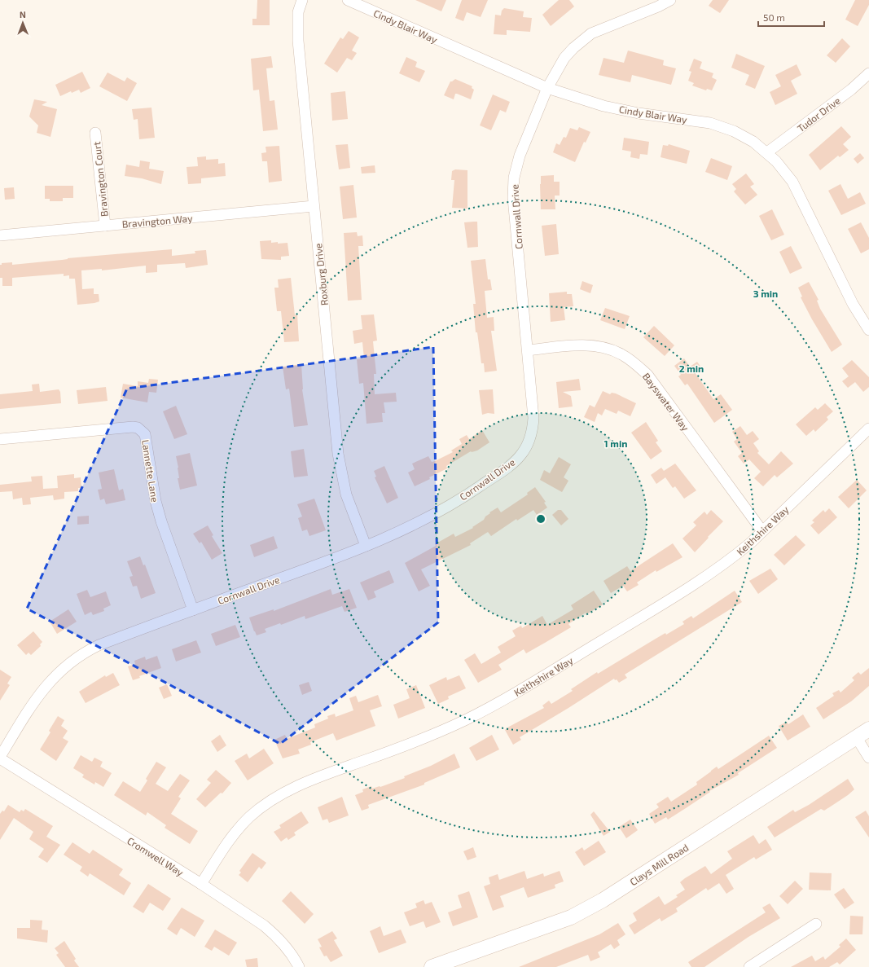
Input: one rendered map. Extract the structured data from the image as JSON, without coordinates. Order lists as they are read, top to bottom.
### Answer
{
  "streets": {
    "main road": ["Clays Mill Road"],
    "street": [
      "Cindy Blair Way",
      "Tudor Drive",
      "Bravington Court",
      "Cornwall Drive",
      "Bravington Way",
      "Roxburg Drive",
      "Bayswater Way",
      "Lannette Lane",
      "Keithshire Way",
      "Cromwell Way"
    ]
  },
  "crossings": [
    ["Cindy Blair Way", "Tudor Drive"],
    ["Cindy Blair Way", "Cornwall Drive"],
    ["Bravington Court", "Bravington Way"],
    ["Cornwall Drive", "Roxburg Drive"],
    ["Cornwall Drive", "Bayswater Way"],
    ["Cornwall Drive", "Lannette Lane"],
    ["Cornwall Drive", "Cromwell Way"],
    ["Bravington Way", "Roxburg Drive"],
    ["Bayswater Way", "Keithshire Way"],
    ["Keithshire Way", "Cromwell Way"]
  ],
  "scale_bar": "50 m",
  "north": "top",
  "rings": ["3 min", "2 min", "1 min"]
}
